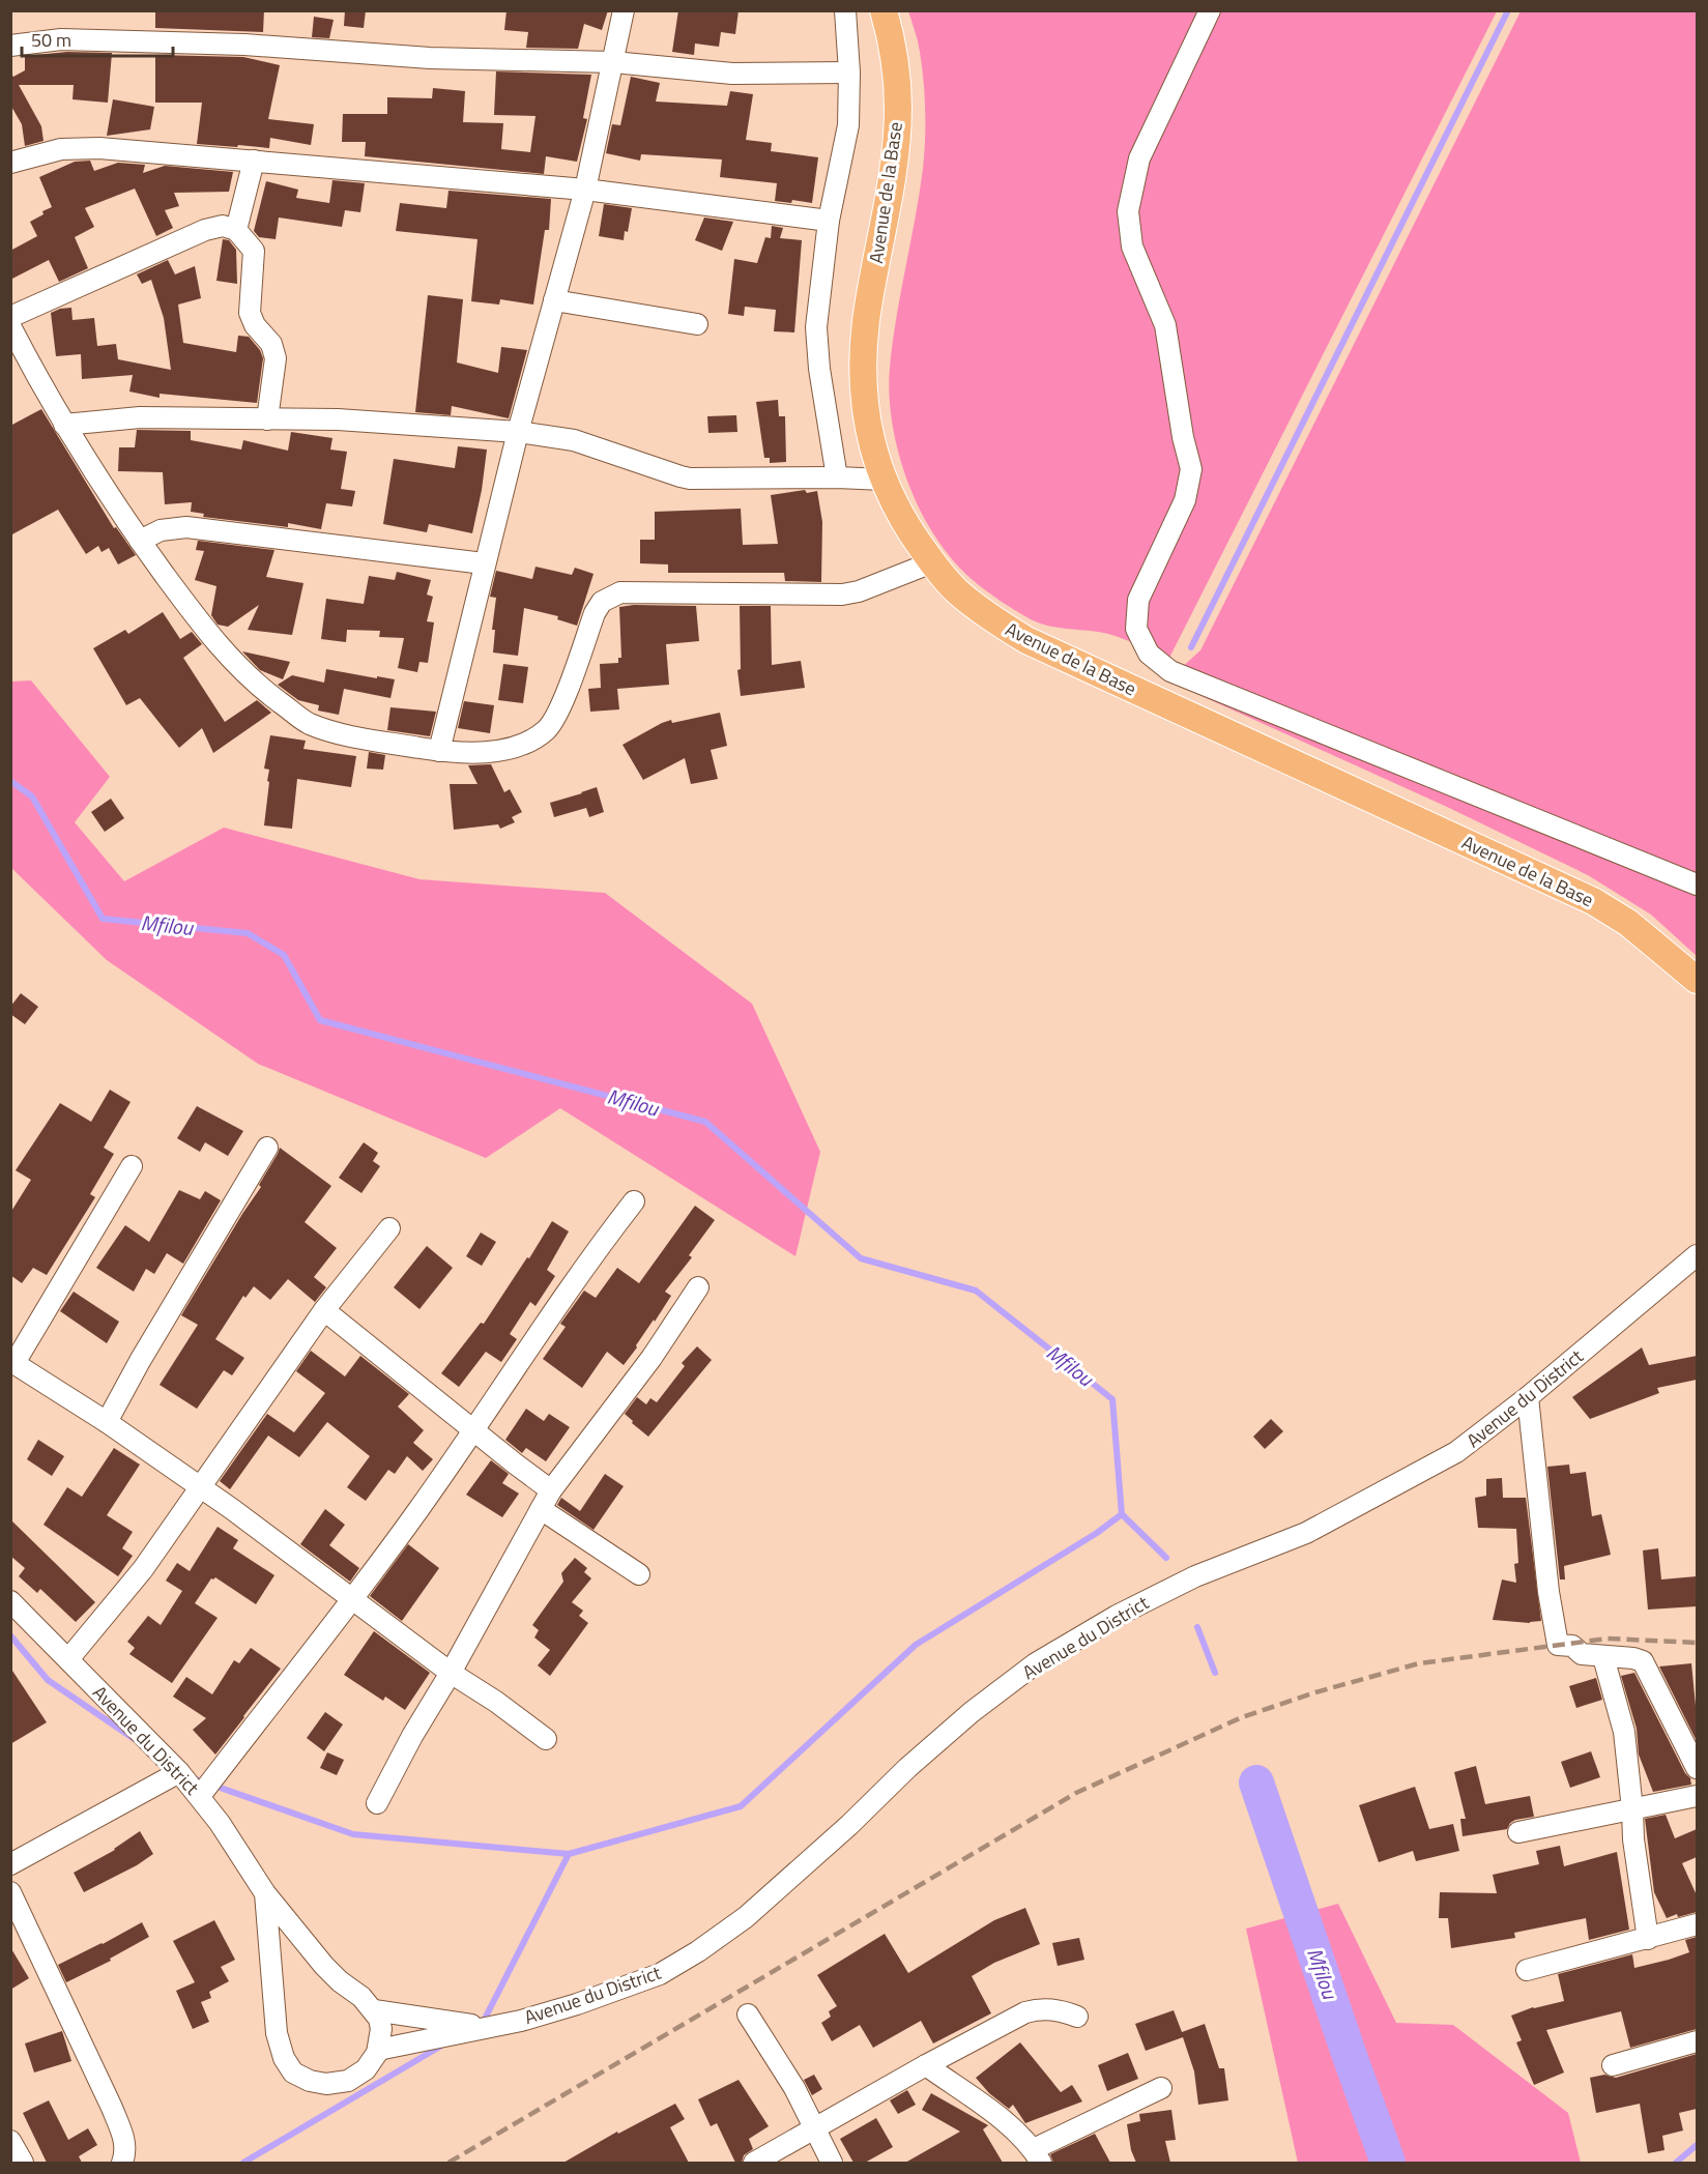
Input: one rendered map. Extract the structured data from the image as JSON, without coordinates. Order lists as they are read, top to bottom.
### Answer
{
  "streets": {
    "main road": ["Avenue de la Base"],
    "street": ["Avenue du District"]
  },
  "water": ["Mfilou"],
  "scale_bar": "50 m"
}
